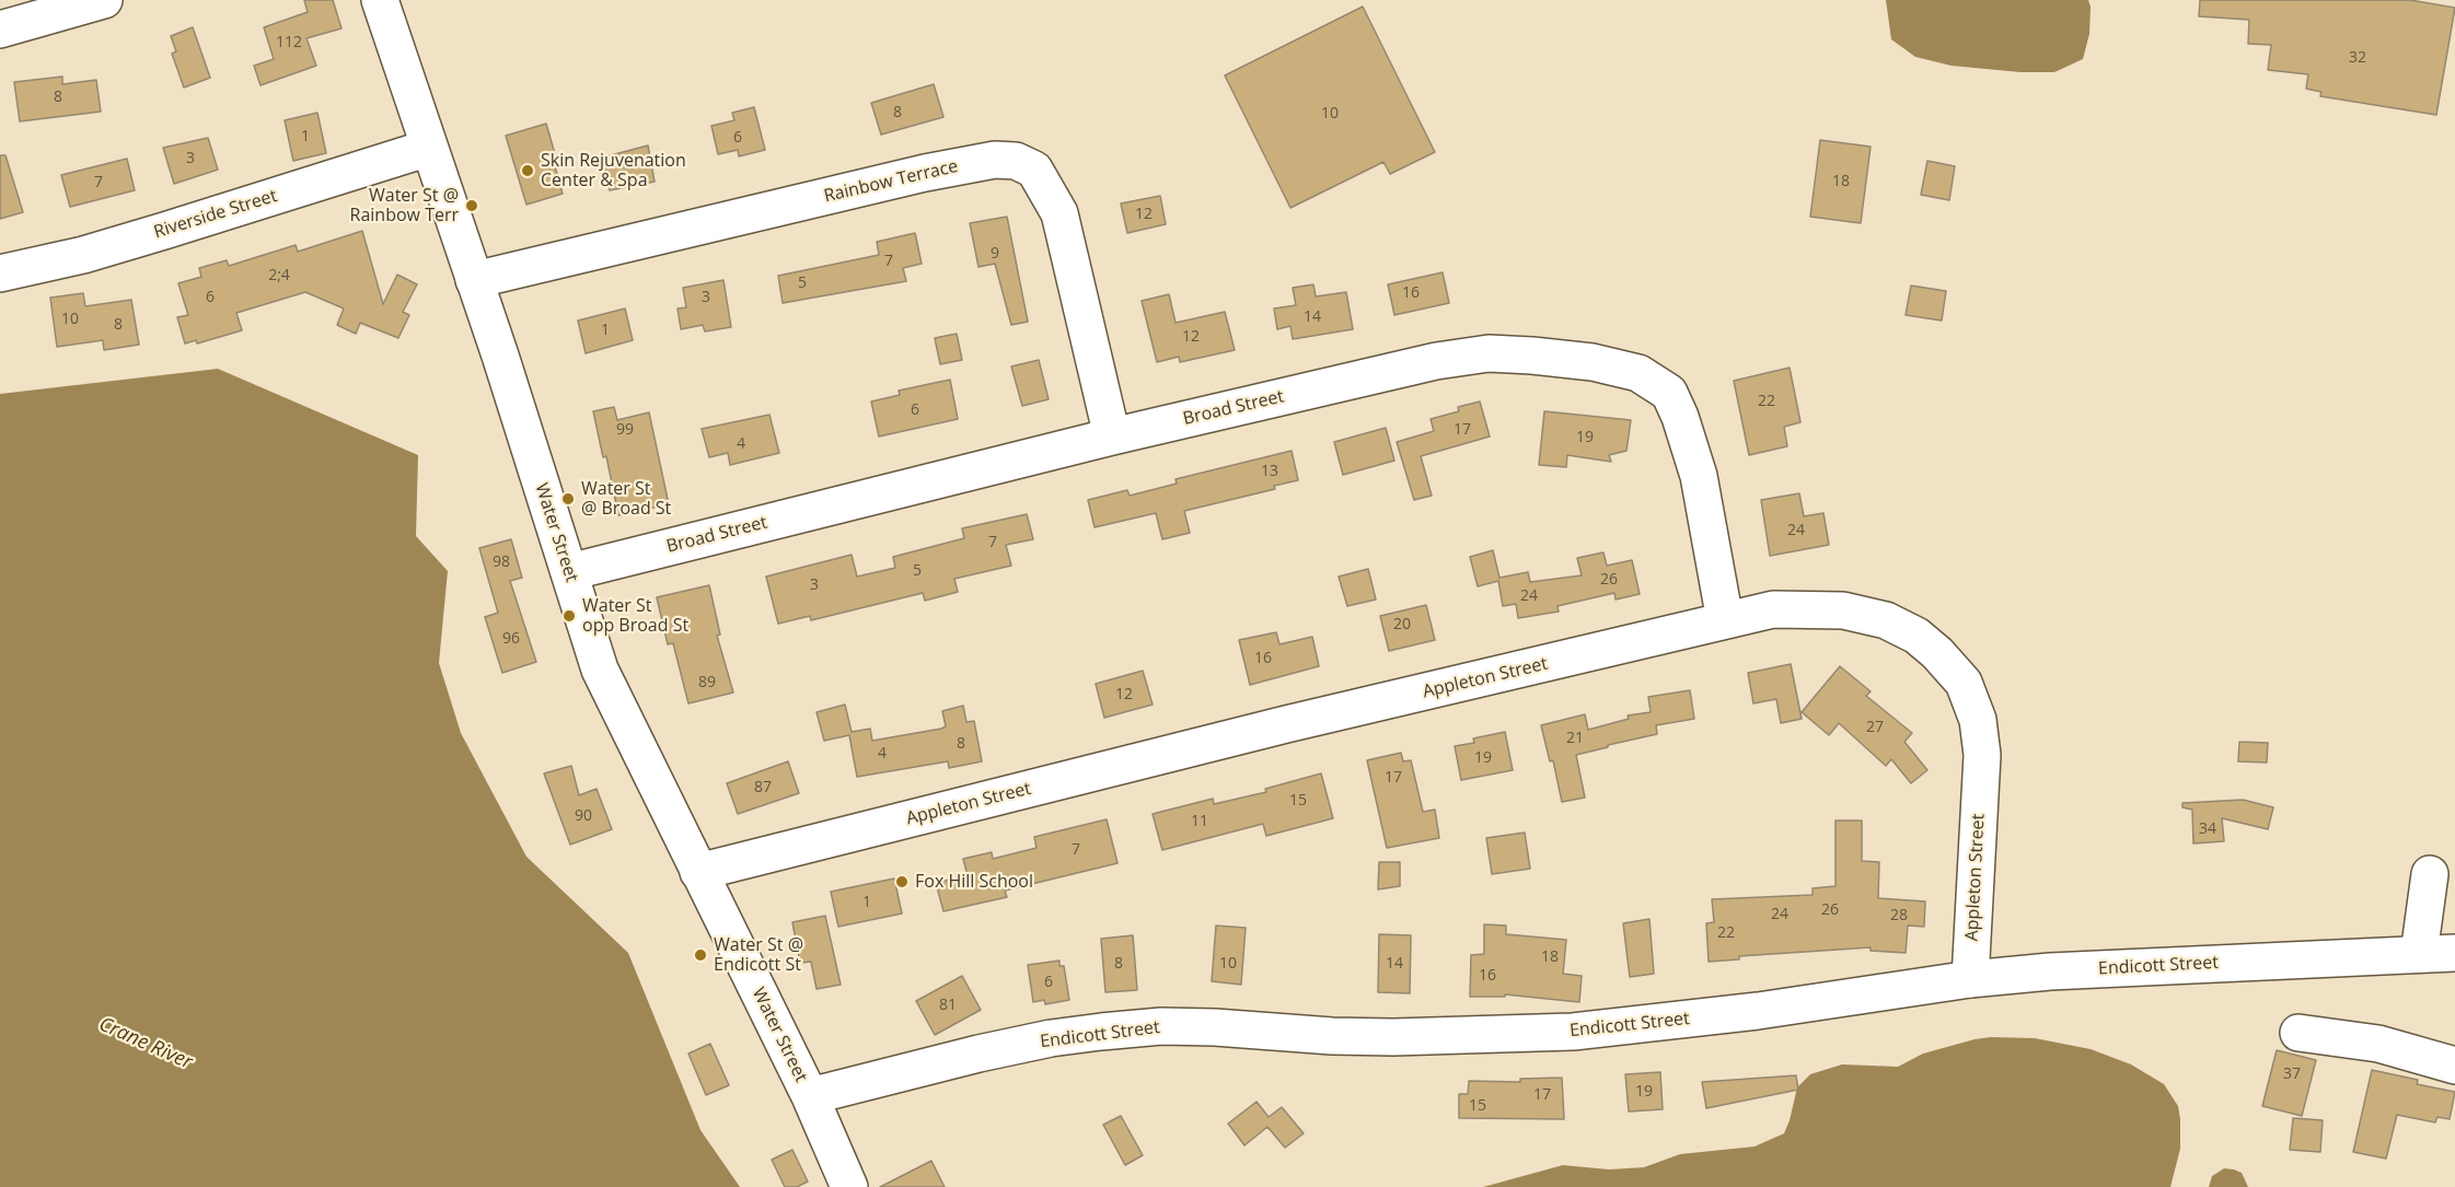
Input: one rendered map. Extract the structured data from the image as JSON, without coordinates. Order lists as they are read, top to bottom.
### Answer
{
  "streets": {
    "street": [
      "Rainbow Terrace",
      "Riverside Street",
      "Broad Street",
      "Water Street",
      "Appleton Street",
      "Endicott Street"
    ]
  },
  "crossings": [
    ["Rainbow Terrace", "Broad Street"],
    ["Rainbow Terrace", "Water Street"],
    ["Riverside Street", "Water Street"],
    ["Broad Street", "Water Street"],
    ["Broad Street", "Appleton Street"],
    ["Water Street", "Appleton Street"],
    ["Water Street", "Endicott Street"],
    ["Appleton Street", "Endicott Street"]
  ],
  "water": ["Crane River"],
  "places": [
    "Skin Rejuvenation Center & Spa",
    "Water St @ Rainbow Terr",
    "Water St @ Broad St",
    "Water St opp Broad St",
    "Fox Hill School",
    "Water St @ Endicott St"
  ],
  "house_numbers": [
    "112",
    "32",
    "8",
    "8",
    "10",
    "1",
    "6",
    "3",
    "18",
    "7",
    "12",
    "9",
    "7",
    "2;4",
    "5",
    "16",
    "6",
    "3",
    "14",
    "10",
    "8",
    "1",
    "12",
    "22",
    "6",
    "99",
    "17",
    "19",
    "4",
    "13",
    "24",
    "7",
    "98",
    "5",
    "26",
    "3",
    "24",
    "20",
    "96",
    "16",
    "89",
    "12",
    "27",
    "21",
    "8",
    "4",
    "19",
    "17",
    "87",
    "15",
    "90",
    "11",
    "34",
    "7",
    "1",
    "26",
    "24",
    "28",
    "22",
    "18",
    "8",
    "10",
    "14",
    "16",
    "6",
    "81",
    "37",
    "19",
    "17",
    "15"
  ]
}
